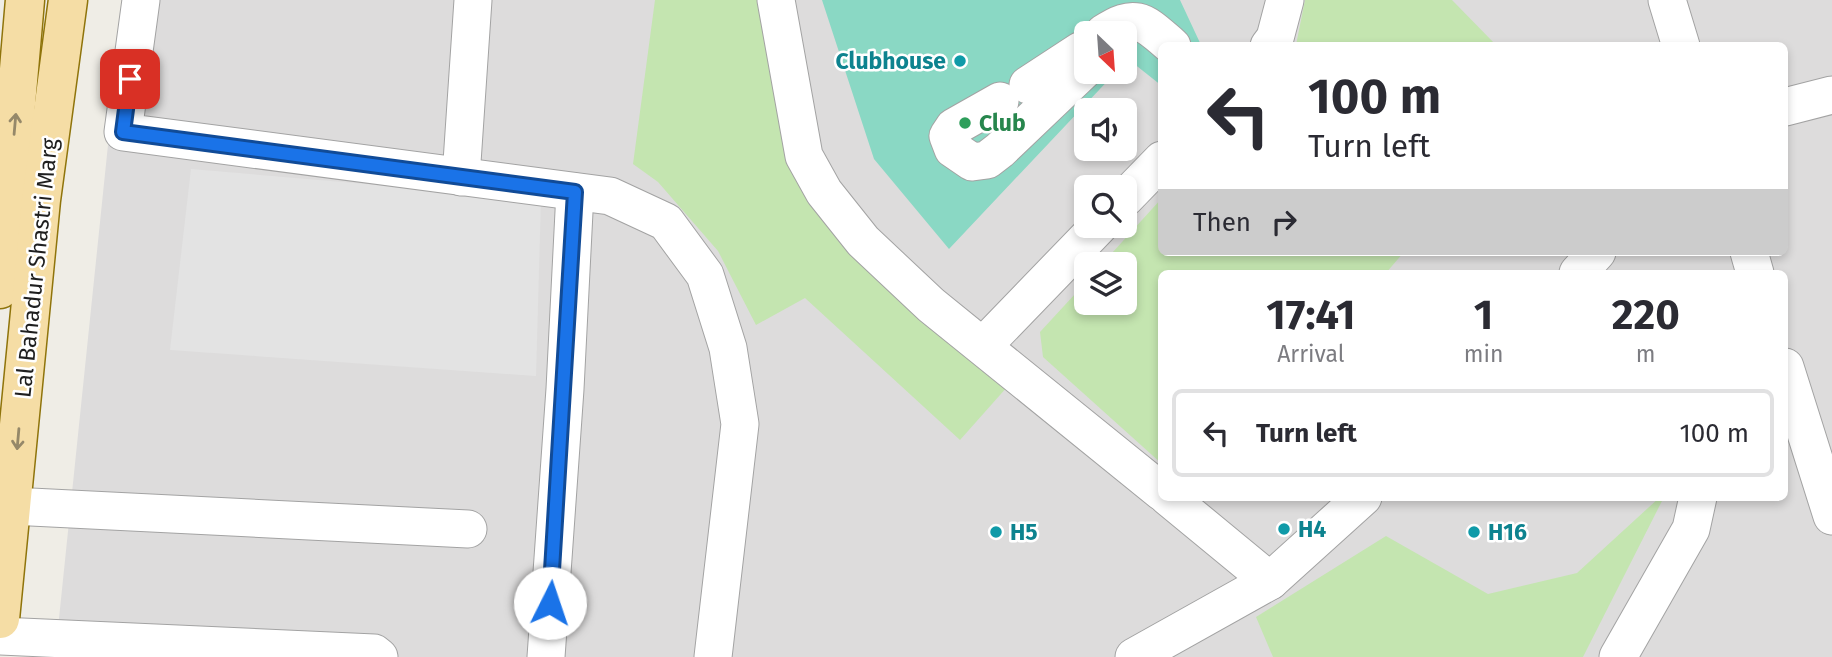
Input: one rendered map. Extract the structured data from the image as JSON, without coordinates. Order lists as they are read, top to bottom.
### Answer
{
  "streets": {
    "main road": ["Lal Bahadur Shastri Marg"]
  },
  "places": [
    "Clubhouse",
    "Club",
    "H4",
    "H5",
    "H16"
  ],
  "north": "bottom right",
  "page": {
    "turn": ["100 m", "Turn left"],
    "then": "Then",
    "eta": [
      "17:41",
      "Arrival",
      "1",
      "min",
      "220",
      "m"
    ],
    "list": [
      {
        "name": "Turn left",
        "value": "100 m"
      }
    ]
  }
}
